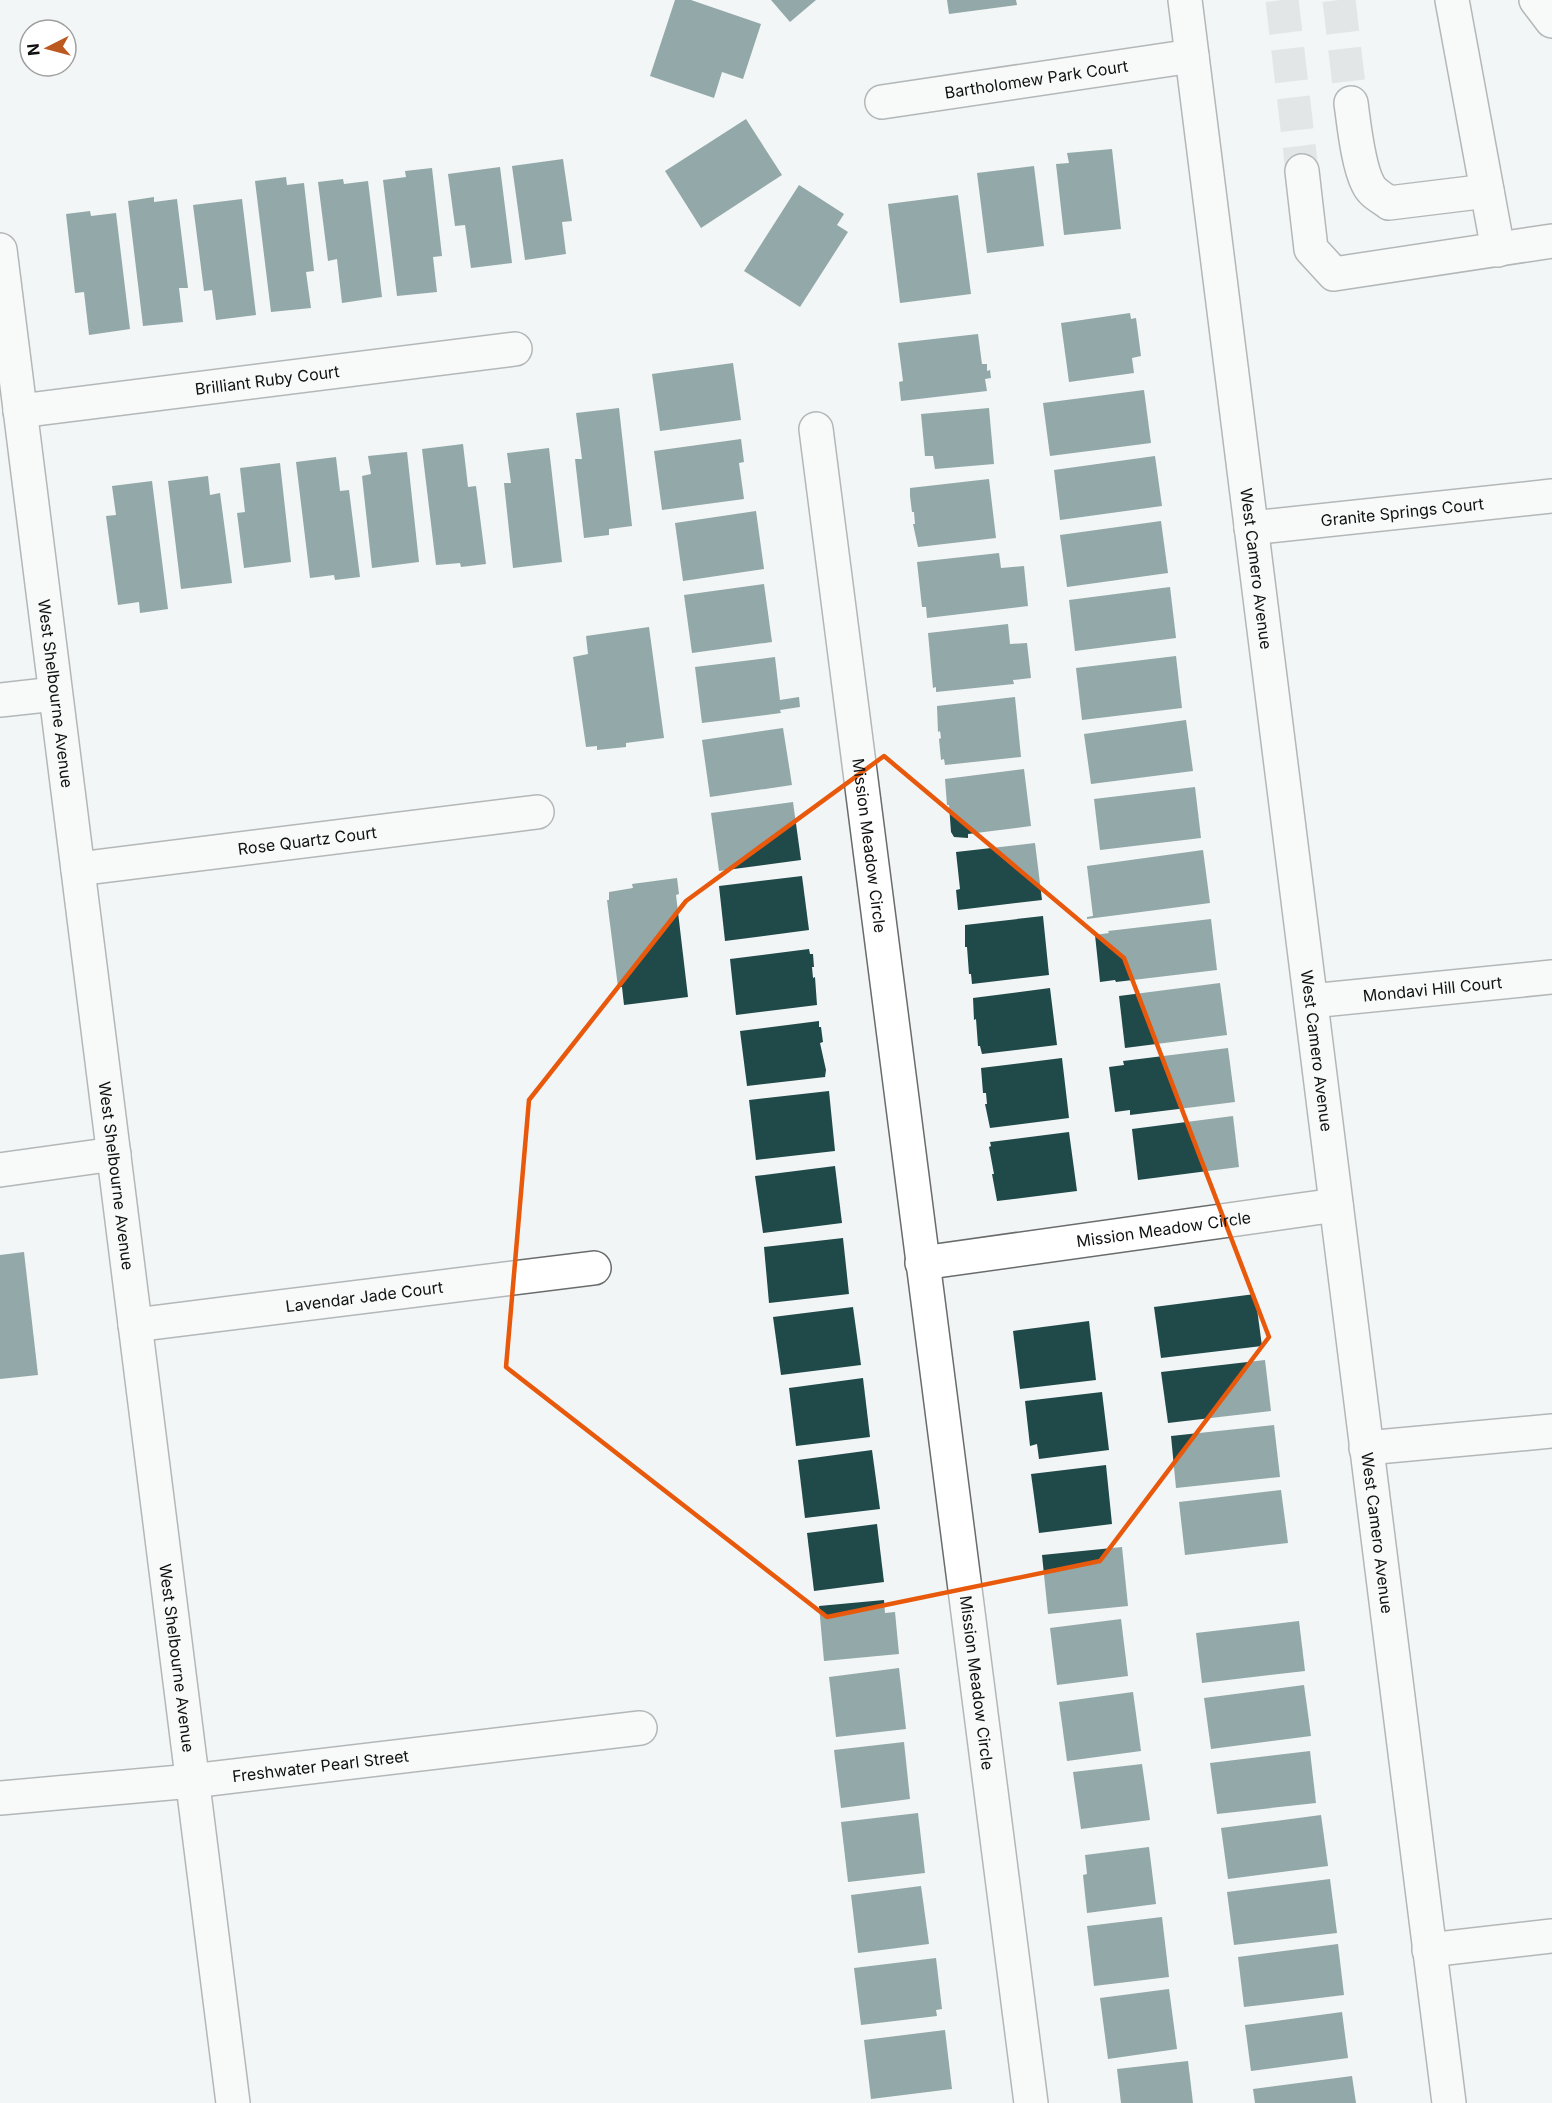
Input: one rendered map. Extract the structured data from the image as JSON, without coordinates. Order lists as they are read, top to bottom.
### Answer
{
  "streets": {
    "street": [
      "Bartholomew Park Court",
      "Brilliant Ruby Court",
      "Granite Springs Court",
      "West Camero Avenue",
      "West Shelbourne Avenue",
      "Rose Quartz Court",
      "Mission Meadow Circle",
      "Mondavi Hill Court",
      "Lavendar Jade Court",
      "Freshwater Pearl Street"
    ]
  },
  "crossings": [
    ["Bartholomew Park Court", "West Camero Avenue"],
    ["Brilliant Ruby Court", "West Shelbourne Avenue"],
    ["Granite Springs Court", "West Camero Avenue"],
    ["West Camero Avenue", "Mission Meadow Circle"],
    ["West Camero Avenue", "Mondavi Hill Court"],
    ["West Shelbourne Avenue", "Rose Quartz Court"],
    ["West Shelbourne Avenue", "Lavendar Jade Court"],
    ["West Shelbourne Avenue", "Freshwater Pearl Street"]
  ],
  "north": "left"
}
